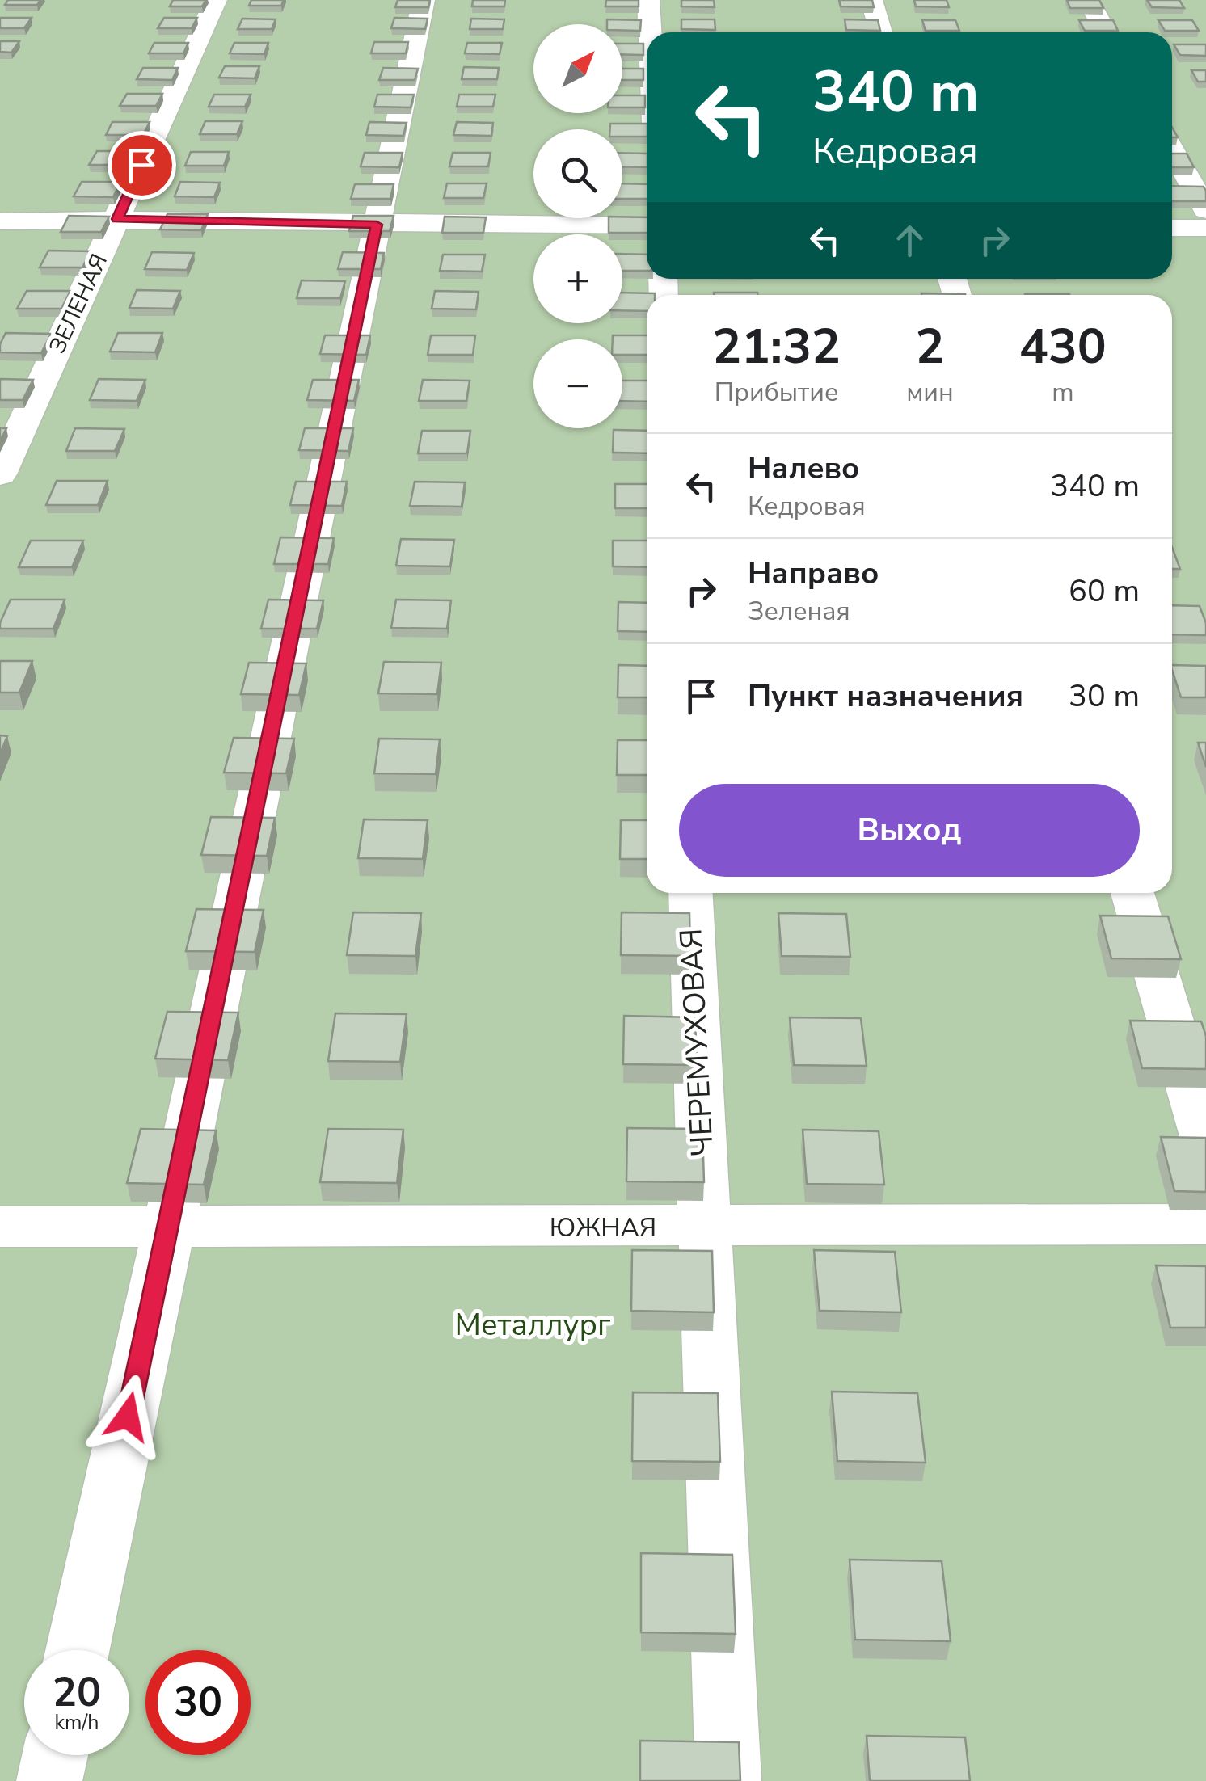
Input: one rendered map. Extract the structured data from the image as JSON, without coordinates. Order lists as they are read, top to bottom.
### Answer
{
  "streets": {
    "street": ["ЗЕЛЕНАЯ", "ЧЕРЕМУХОВАЯ", "ЮЖНАЯ"]
  },
  "crossings": [
    ["ЧЕРЕМУХОВАЯ", "ЮЖНАЯ"]
  ],
  "parks": ["Металлург"],
  "north": "top right",
  "page": {
    "map_buttons": ["+", "−"],
    "turn": ["340 m", "Кедровая"],
    "eta": [
      "21:32",
      "Прибытие",
      "2",
      "мин",
      "430",
      "m"
    ],
    "list": [
      {
        "name": "Налево",
        "note": "Кедровая",
        "value": "340 m"
      },
      {
        "name": "Направо",
        "note": "Зеленая",
        "value": "60 m"
      },
      {
        "name": "Пункт назначения",
        "value": "30 m"
      }
    ],
    "buttons": "Выход",
    "speed": "20 km/h",
    "limit": "30"
  }
}
